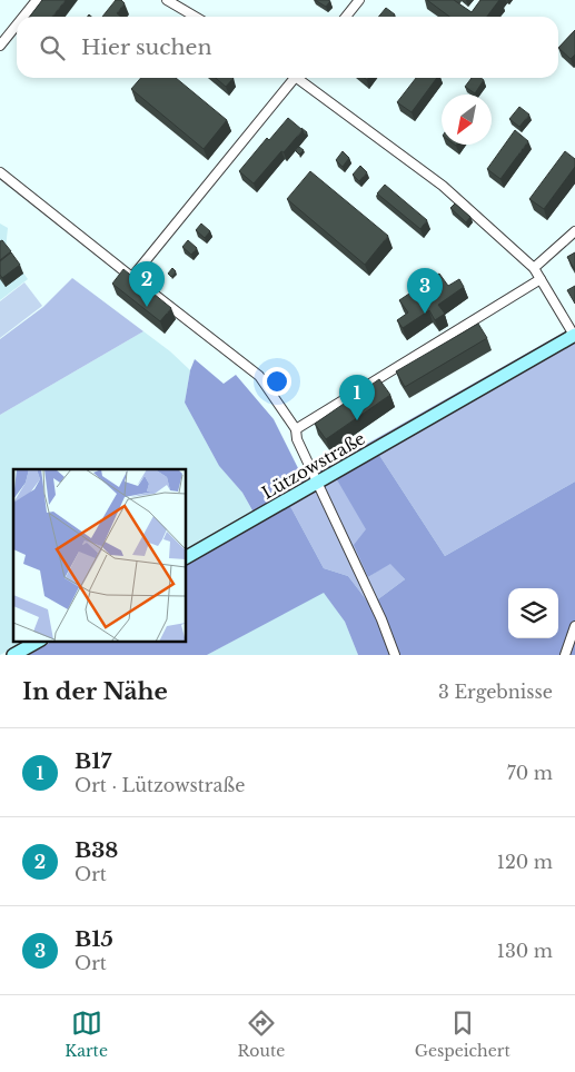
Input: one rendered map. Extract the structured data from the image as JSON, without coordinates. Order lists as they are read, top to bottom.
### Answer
{
  "streets": {
    "street": ["Lützowstraße"]
  },
  "north": "bottom left",
  "page": {
    "search": "Hier suchen",
    "pins": ["2", "3", "1"],
    "heading": ["In der Nähe", "3 Ergebnisse"],
    "list": [
      {
        "mark": "1",
        "name": "B17",
        "note": "Ort · Lützowstraße",
        "value": "70 m"
      },
      {
        "mark": "2",
        "name": "B38",
        "note": "Ort",
        "value": "120 m"
      },
      {
        "mark": "3",
        "name": "B15",
        "note": "Ort",
        "value": "130 m"
      }
    ],
    "nav": ["Karte", "Route", "Gespeichert"]
  }
}
